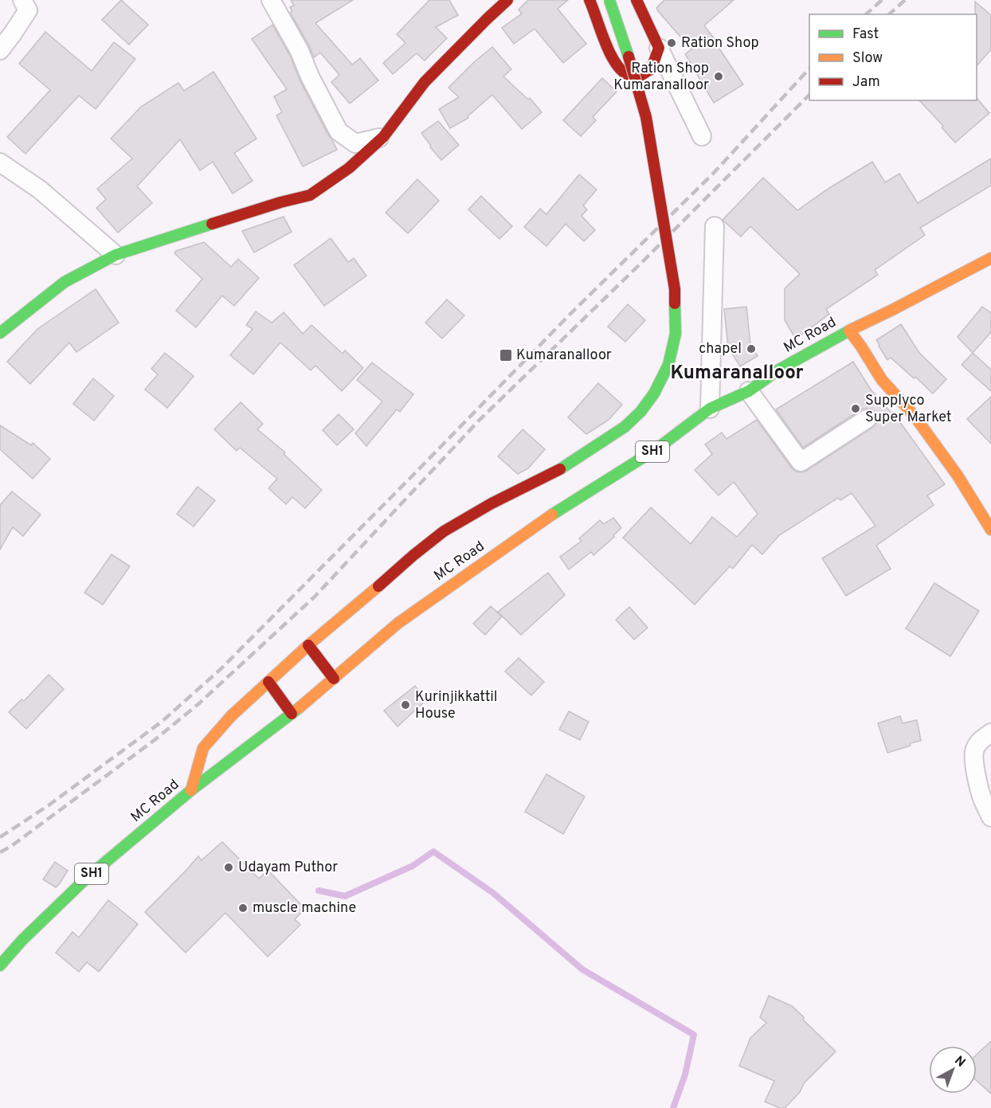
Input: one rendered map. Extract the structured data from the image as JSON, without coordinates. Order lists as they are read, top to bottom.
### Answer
{
  "streets": {
    "main road": ["MC Road", "SH1"]
  },
  "districts": ["Kumaranalloor"],
  "places": {
    "other": [
      "Ration Shop",
      "Ration Shop Kumaranalloor",
      "chapel",
      "Supplyco Super Market",
      "Kurinjikkattil House",
      "Udayam Puthor",
      "muscle machine"
    ],
    "transit": ["Kumaranalloor"]
  },
  "legend": ["Fast", "Slow", "Jam"],
  "north": "top right"
}
